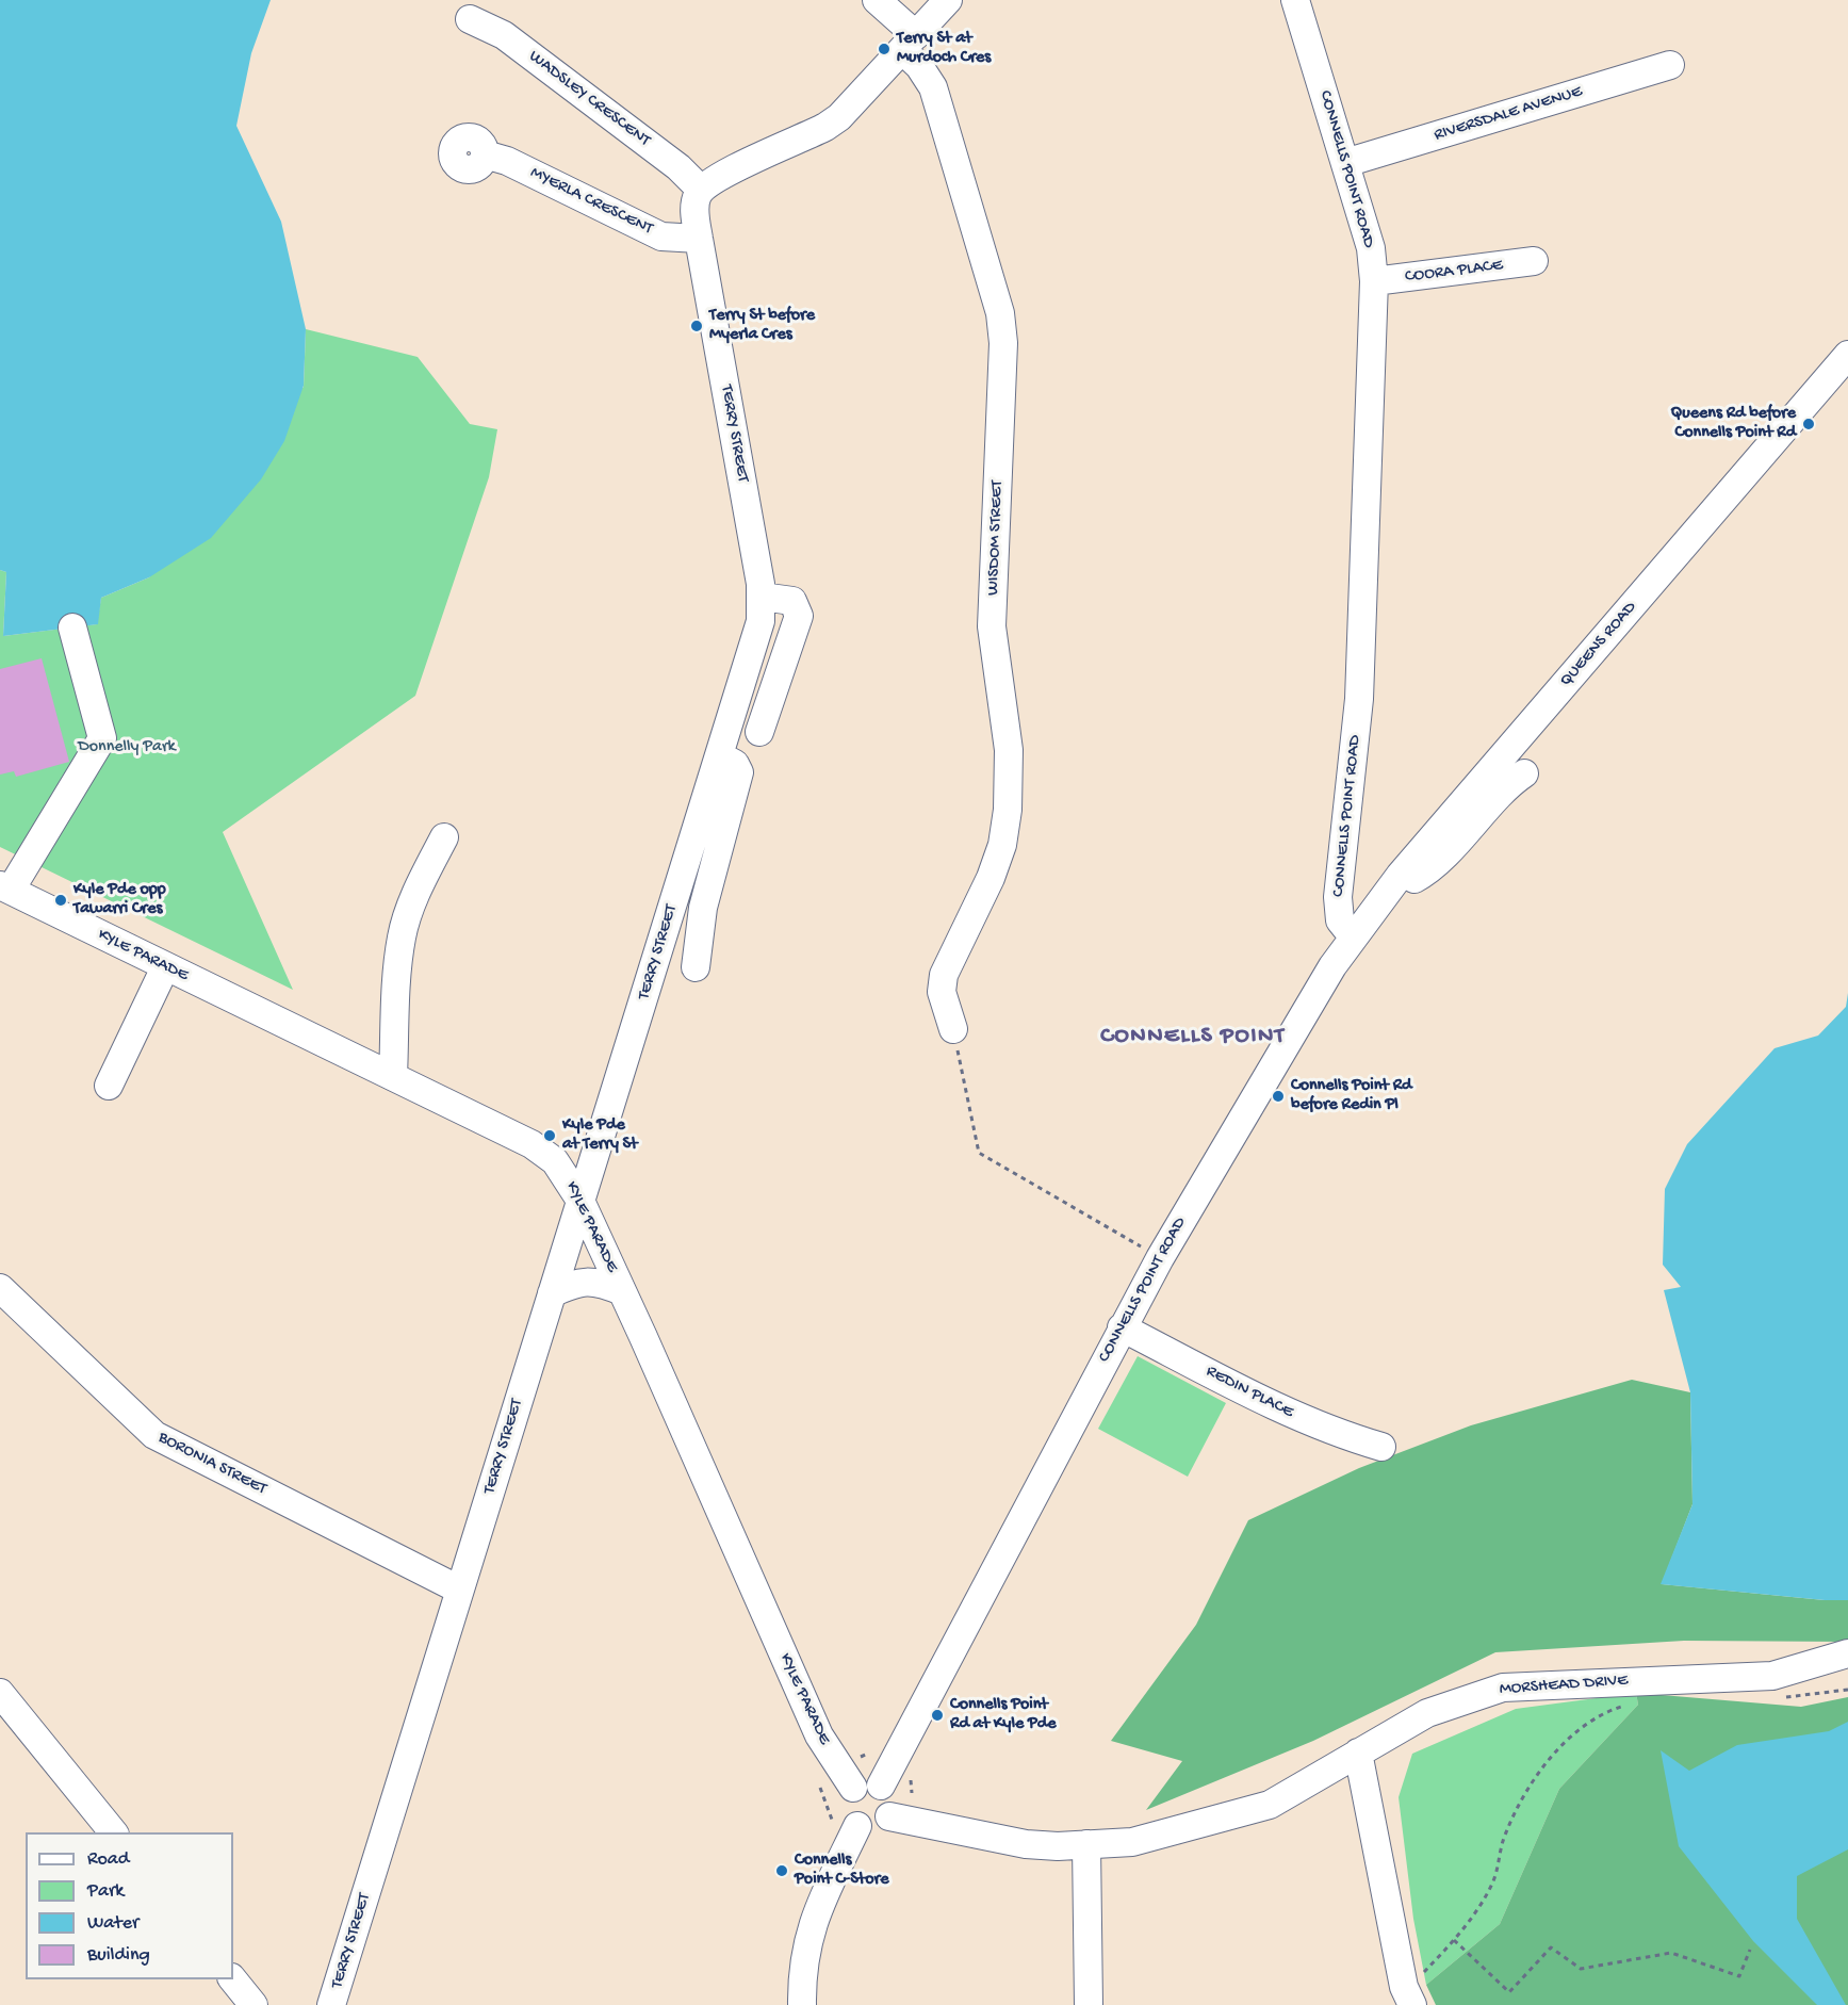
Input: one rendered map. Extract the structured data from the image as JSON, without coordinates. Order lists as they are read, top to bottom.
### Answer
{
  "streets": {
    "street": [
      "WADSLEY CRESCENT",
      "RIVERSDALE AVENUE",
      "CONNELLS POINT ROAD",
      "MYERLA CRESCENT",
      "COORA PLACE",
      "TERRY STREET",
      "WISDOM STREET",
      "QUEENS ROAD",
      "KYLE PARADE",
      "REDIN PLACE",
      "BORONIA STREET",
      "MORSHEAD DRIVE"
    ]
  },
  "crossings": [
    ["WADSLEY CRESCENT", "TERRY STREET"],
    ["RIVERSDALE AVENUE", "CONNELLS POINT ROAD"],
    ["CONNELLS POINT ROAD", "COORA PLACE"],
    ["CONNELLS POINT ROAD", "QUEENS ROAD"],
    ["CONNELLS POINT ROAD", "REDIN PLACE"],
    ["MYERLA CRESCENT", "TERRY STREET"],
    ["TERRY STREET", "KYLE PARADE"],
    ["TERRY STREET", "BORONIA STREET"]
  ],
  "districts": ["CONNELLS POINT"],
  "parks": ["Donnelly Park"],
  "places": [
    "Terry St at Murdoch Cres",
    "Terry St before Myerla Cres",
    "Queens Rd before Connells Point Rd",
    "Kyle Pde opp Tawarri Cres",
    "Connells Point Rd before Redin Pl",
    "Kyle Pde at Terry St",
    "Connells Point Rd at Kyle Pde",
    "Connells Point C-Store"
  ],
  "legend": [
    "Road",
    "Park",
    "Water",
    "Building"
  ]
}
